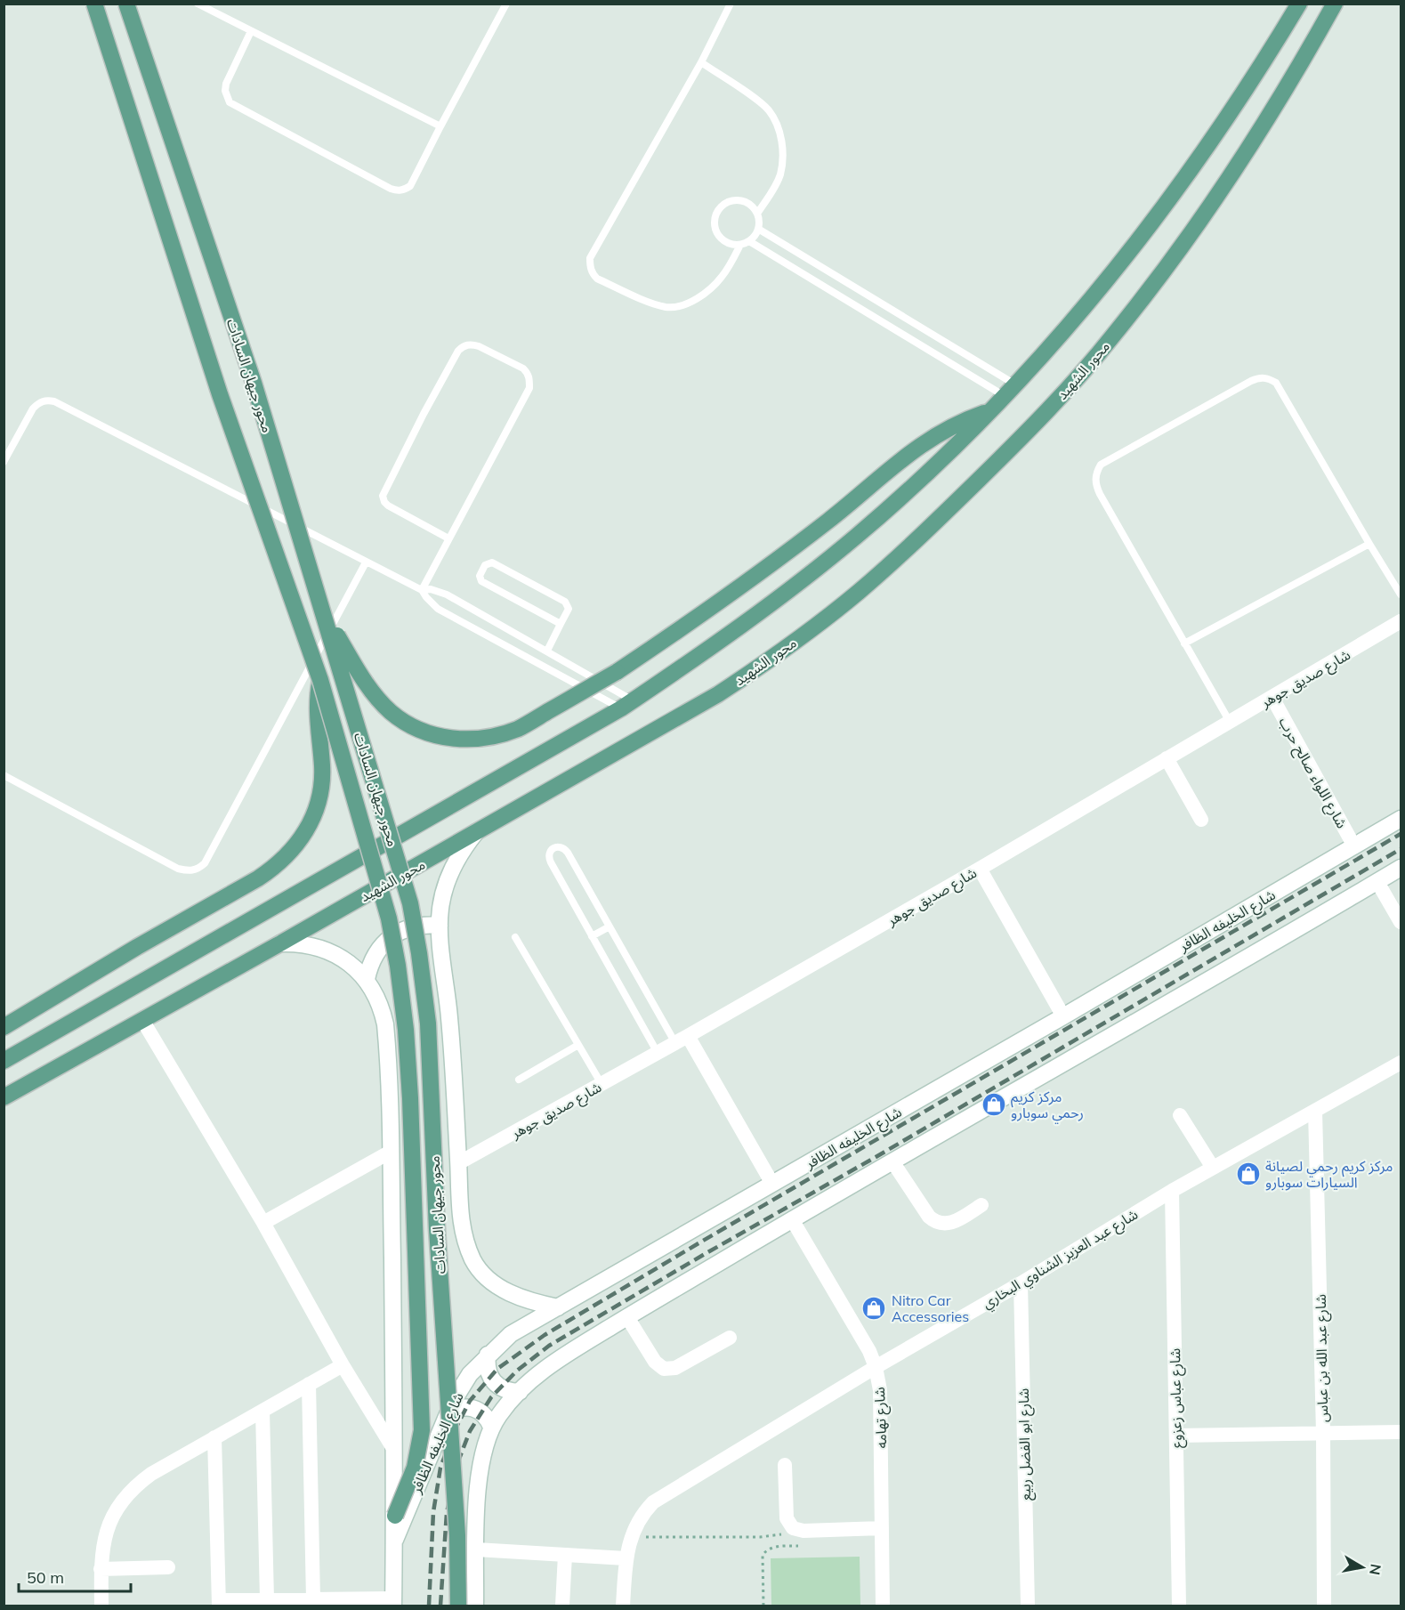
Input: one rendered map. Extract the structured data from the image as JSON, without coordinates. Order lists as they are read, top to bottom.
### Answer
{
  "streets": {
    "main road": ["محور الشهيد", "محور جيهان السادات"],
    "street": [
      "شارع صديق جوهر",
      "شارع اللواء صالح حرب",
      "شارع الخليفه الظافر",
      "شارع عبد العزيز الشناوي البخاري",
      "شارع عبد الله بن عباس",
      "شارع عباس زعزوع",
      "شارع تهامه",
      "شارع ابو الفضل ربيع"
    ]
  },
  "crossings": [
    ["شارع صديق جوهر", "شارع اللواء صالح حرب"],
    ["شارع اللواء صالح حرب", "شارع الخليفه الظافر"],
    ["شارع عبد العزيز الشناوي البخاري", "شارع عبد الله بن عباس"],
    ["شارع عبد العزيز الشناوي البخاري", "شارع عباس زعزوع"],
    ["شارع عبد العزيز الشناوي البخاري", "شارع تهامه"],
    ["شارع عبد العزيز الشناوي البخاري", "شارع ابو الفضل ربيع"]
  ],
  "places": {
    "shop": ["مركز كريم رحمي سوبارو", "مركز كريم رحمي لصيانة السيارات سوبارو", "Nitro Car Accessories"]
  },
  "scale_bar": "50 m",
  "north": "right"
}
